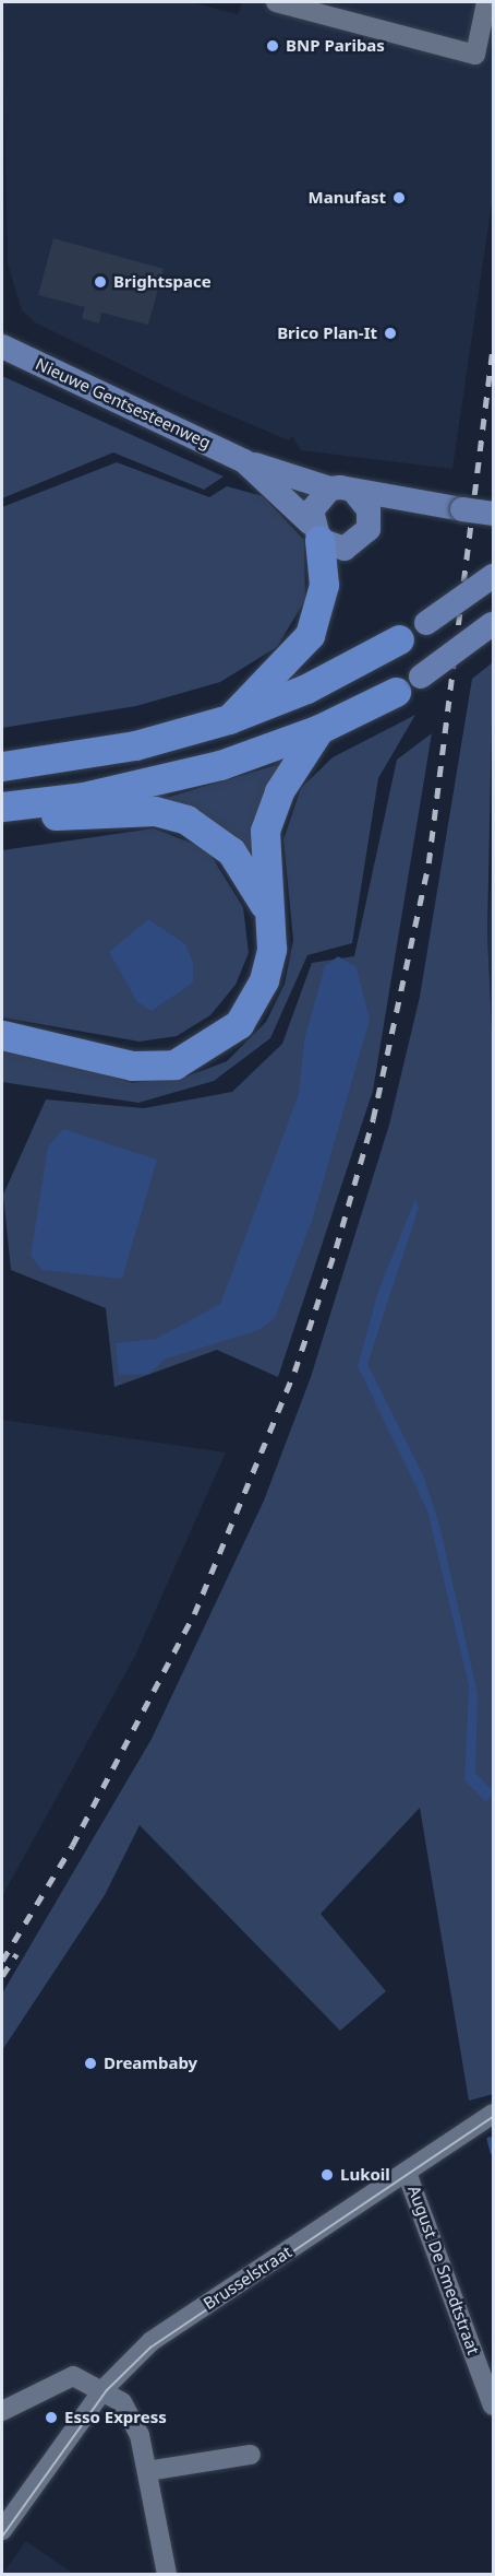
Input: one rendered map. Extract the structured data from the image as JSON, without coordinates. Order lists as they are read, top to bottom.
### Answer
{
  "streets": {
    "main road": ["Nieuwe Gentsesteenweg"],
    "street": ["August De Smedtstraat", "Brusselstraat"]
  },
  "crossings": [
    ["August De Smedtstraat", "Brusselstraat"]
  ],
  "places": [
    "BNP Paribas",
    "Manufast",
    "Brightspace",
    "Brico Plan-It",
    "Dreambaby",
    "Lukoil",
    "Esso Express"
  ]
}
